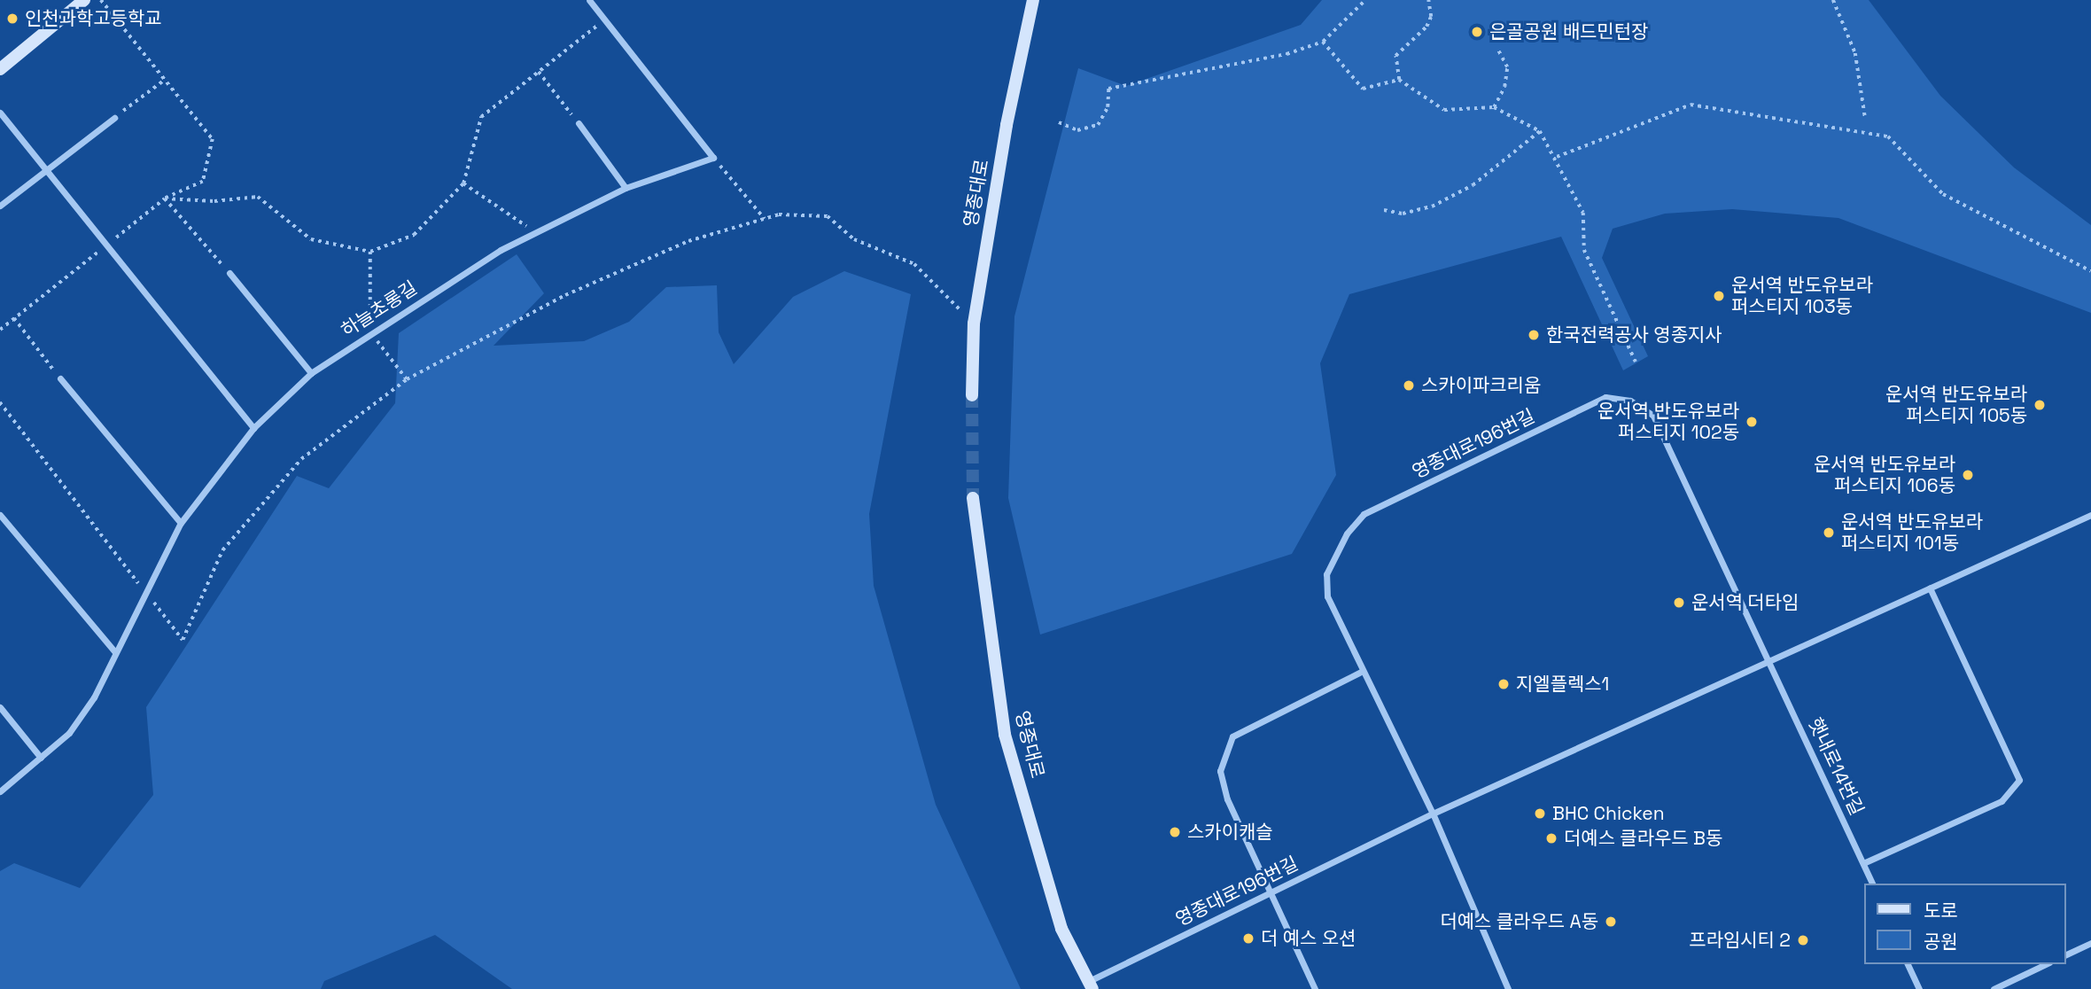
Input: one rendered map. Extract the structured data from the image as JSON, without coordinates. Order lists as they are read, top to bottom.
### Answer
{
  "streets": {
    "main road": ["영종대로"],
    "street": ["하늘초롱길", "영종대로196번길", "햇내로14번길"]
  },
  "crossings": [
    ["영종대로", "영종대로196번길"],
    ["영종대로196번길", "햇내로14번길"]
  ],
  "places": [
    "인천과학고등학교",
    "은골공원 배드민턴장",
    "운서역 반도유보라 퍼스티지 103동",
    "한국전력공사 영종지사",
    "스카이파크리움",
    "운서역 반도유보라 퍼스티지 105동",
    "운서역 반도유보라 퍼스티지 102동",
    "운서역 반도유보라 퍼스티지 106동",
    "운서역 반도유보라 퍼스티지 101동",
    "운서역 더타임",
    "지엘플렉스1",
    "BHC Chicken",
    "스카이캐슬",
    "더예스 클라우드 B동",
    "더예스 클라우드 A동",
    "더 예스 오션",
    "프라임시티 2"
  ],
  "legend": ["도로", "공원"]
}
